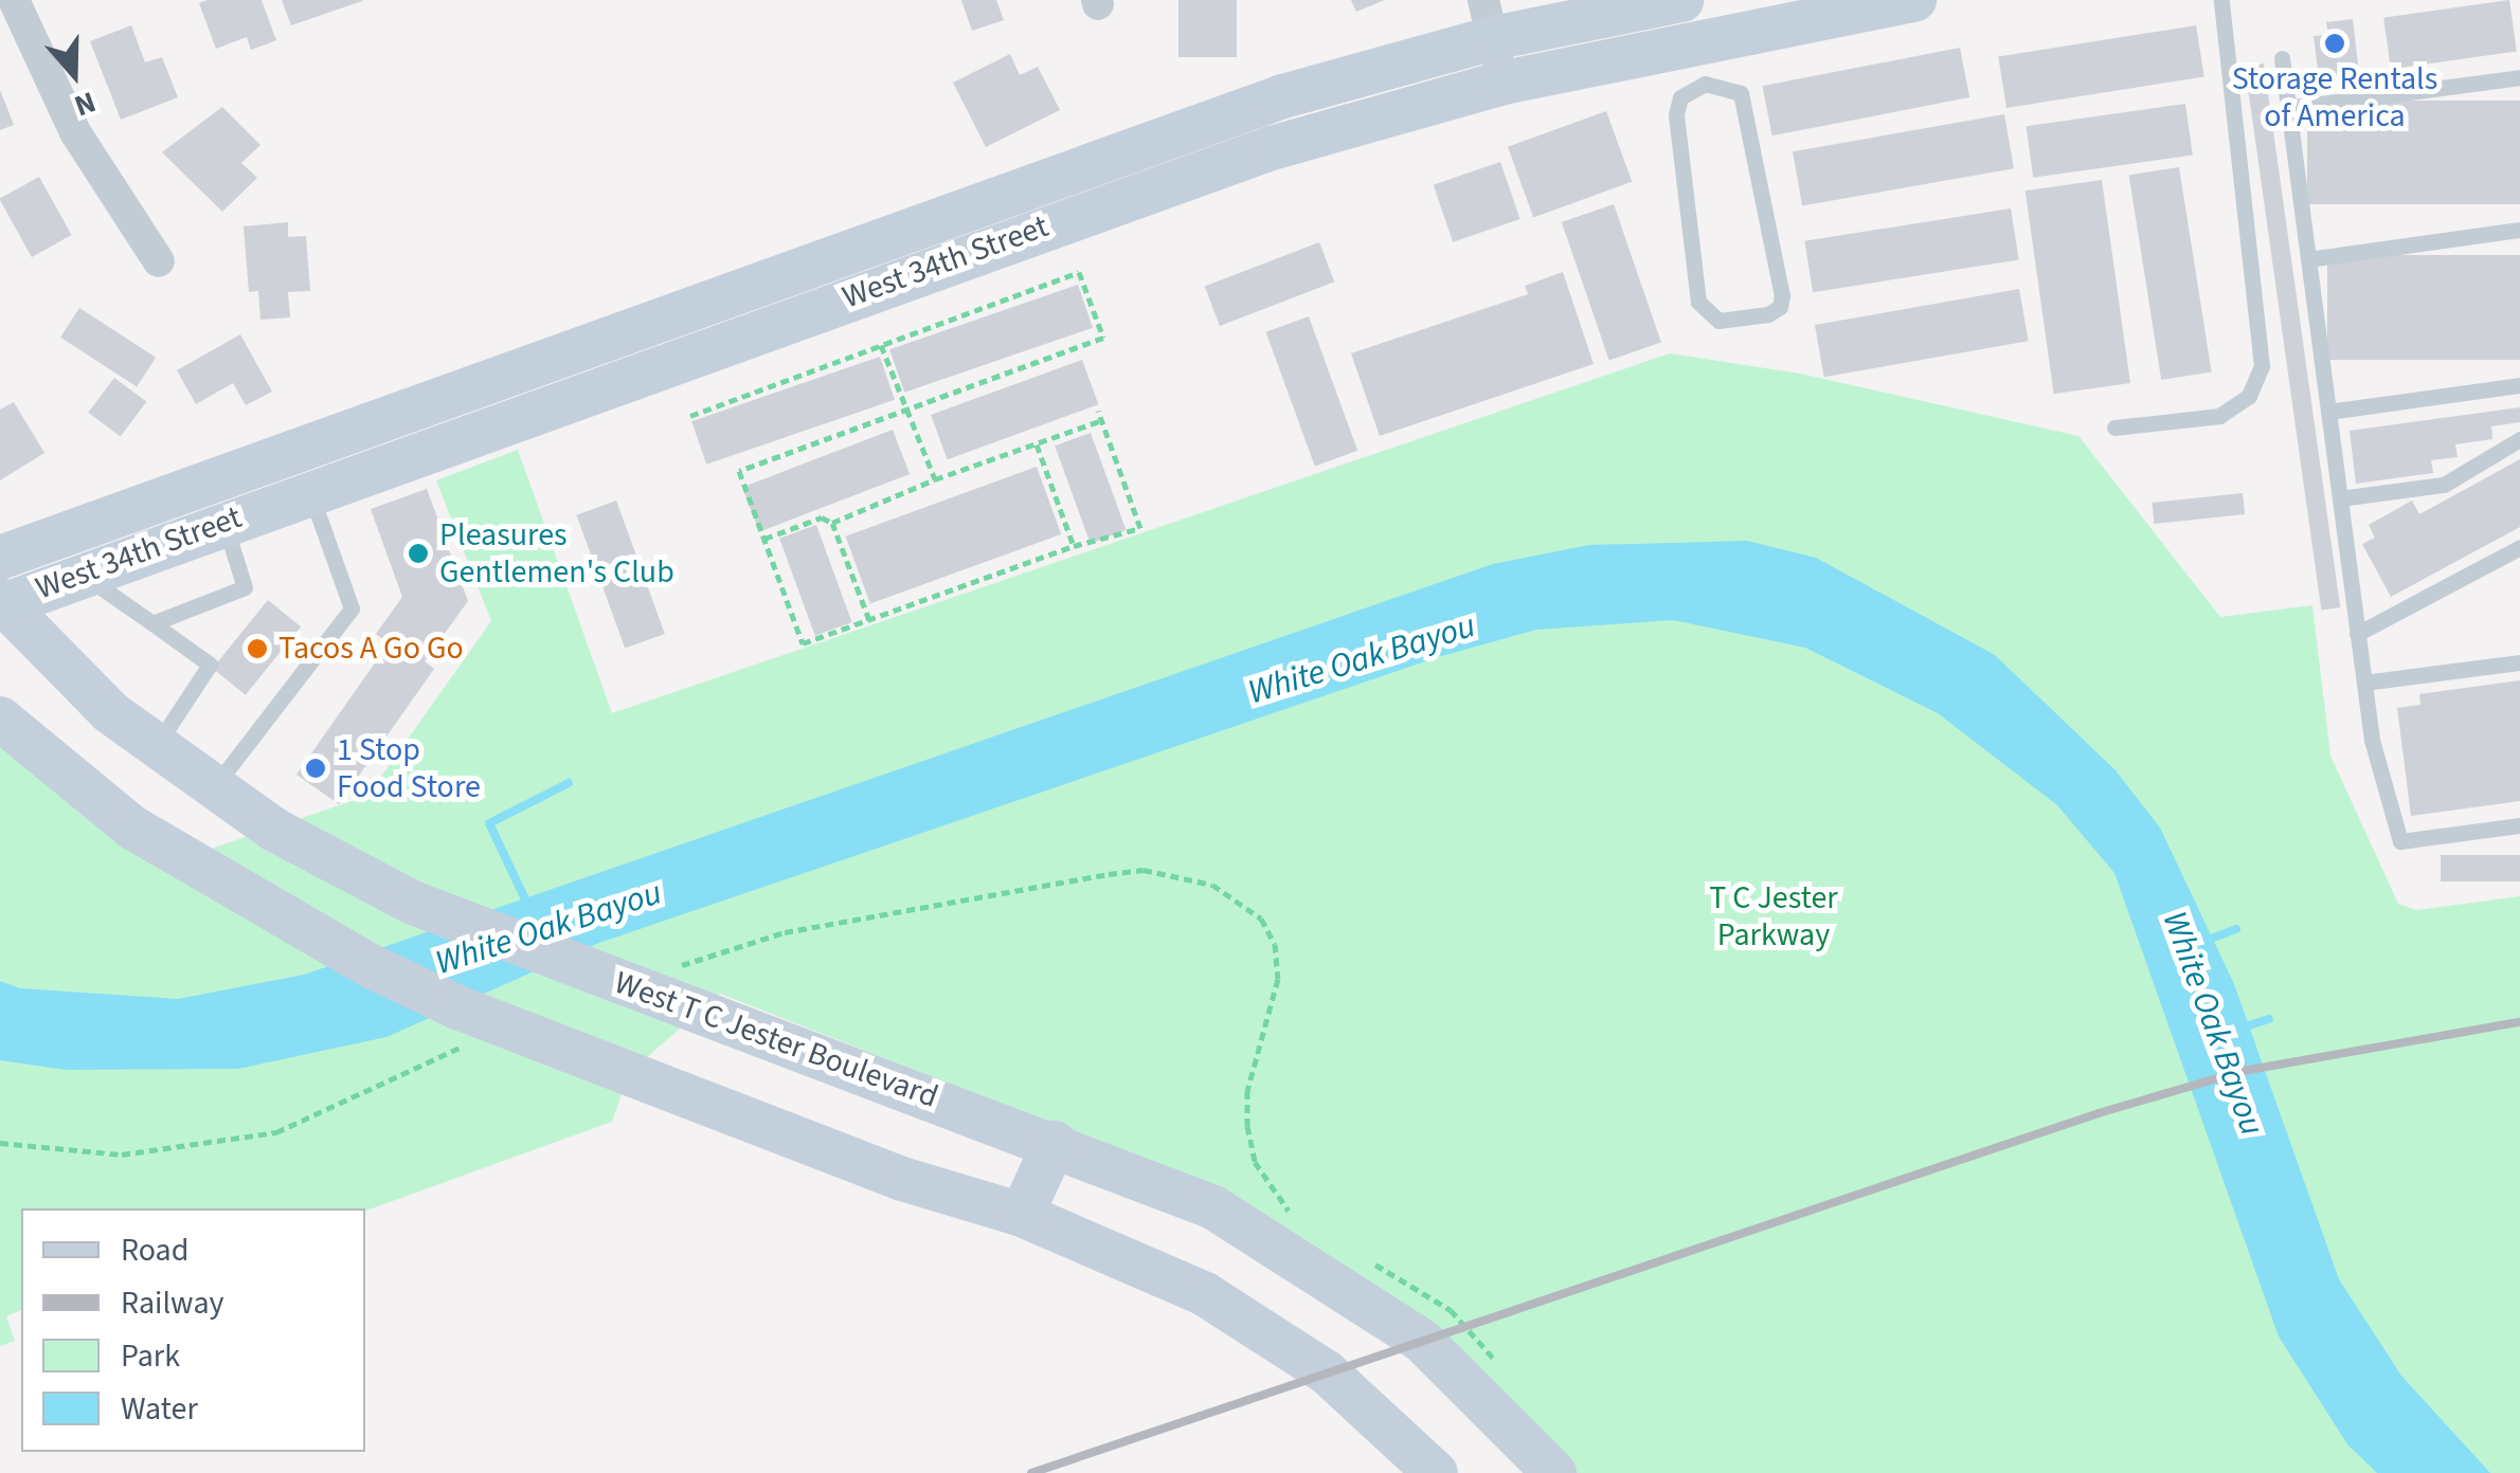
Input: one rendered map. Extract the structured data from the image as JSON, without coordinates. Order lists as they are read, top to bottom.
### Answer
{
  "streets": {
    "main road": ["West 34th Street", "West T C Jester Boulevard"]
  },
  "crossings": [
    ["West 34th Street", "West T C Jester Boulevard"]
  ],
  "water": ["White Oak Bayou"],
  "parks": ["T C Jester Parkway"],
  "places": [
    "Storage Rentals of America",
    "Pleasures Gentlemen's Club",
    "Tacos A Go Go",
    "1 Stop Food Store"
  ],
  "legend": [
    "Road",
    "Railway",
    "Park",
    "Water"
  ],
  "north": "bottom"
}
